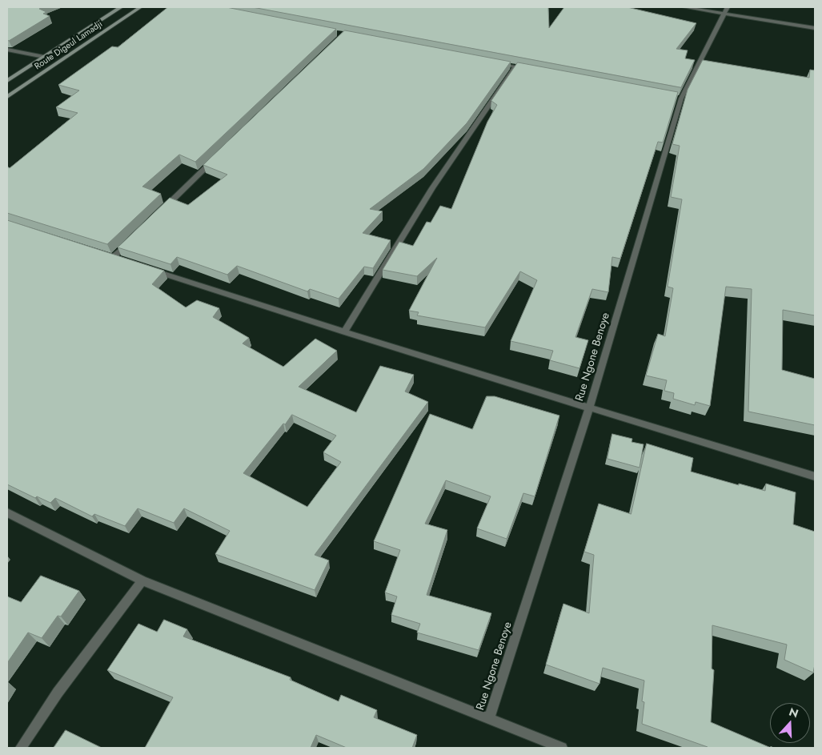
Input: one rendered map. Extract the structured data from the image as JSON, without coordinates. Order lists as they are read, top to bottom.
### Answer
{
  "streets": {
    "main road": ["Route Digeul Lamadji"],
    "street": ["Rue Ngone Benoye"]
  },
  "north": "top"
}
